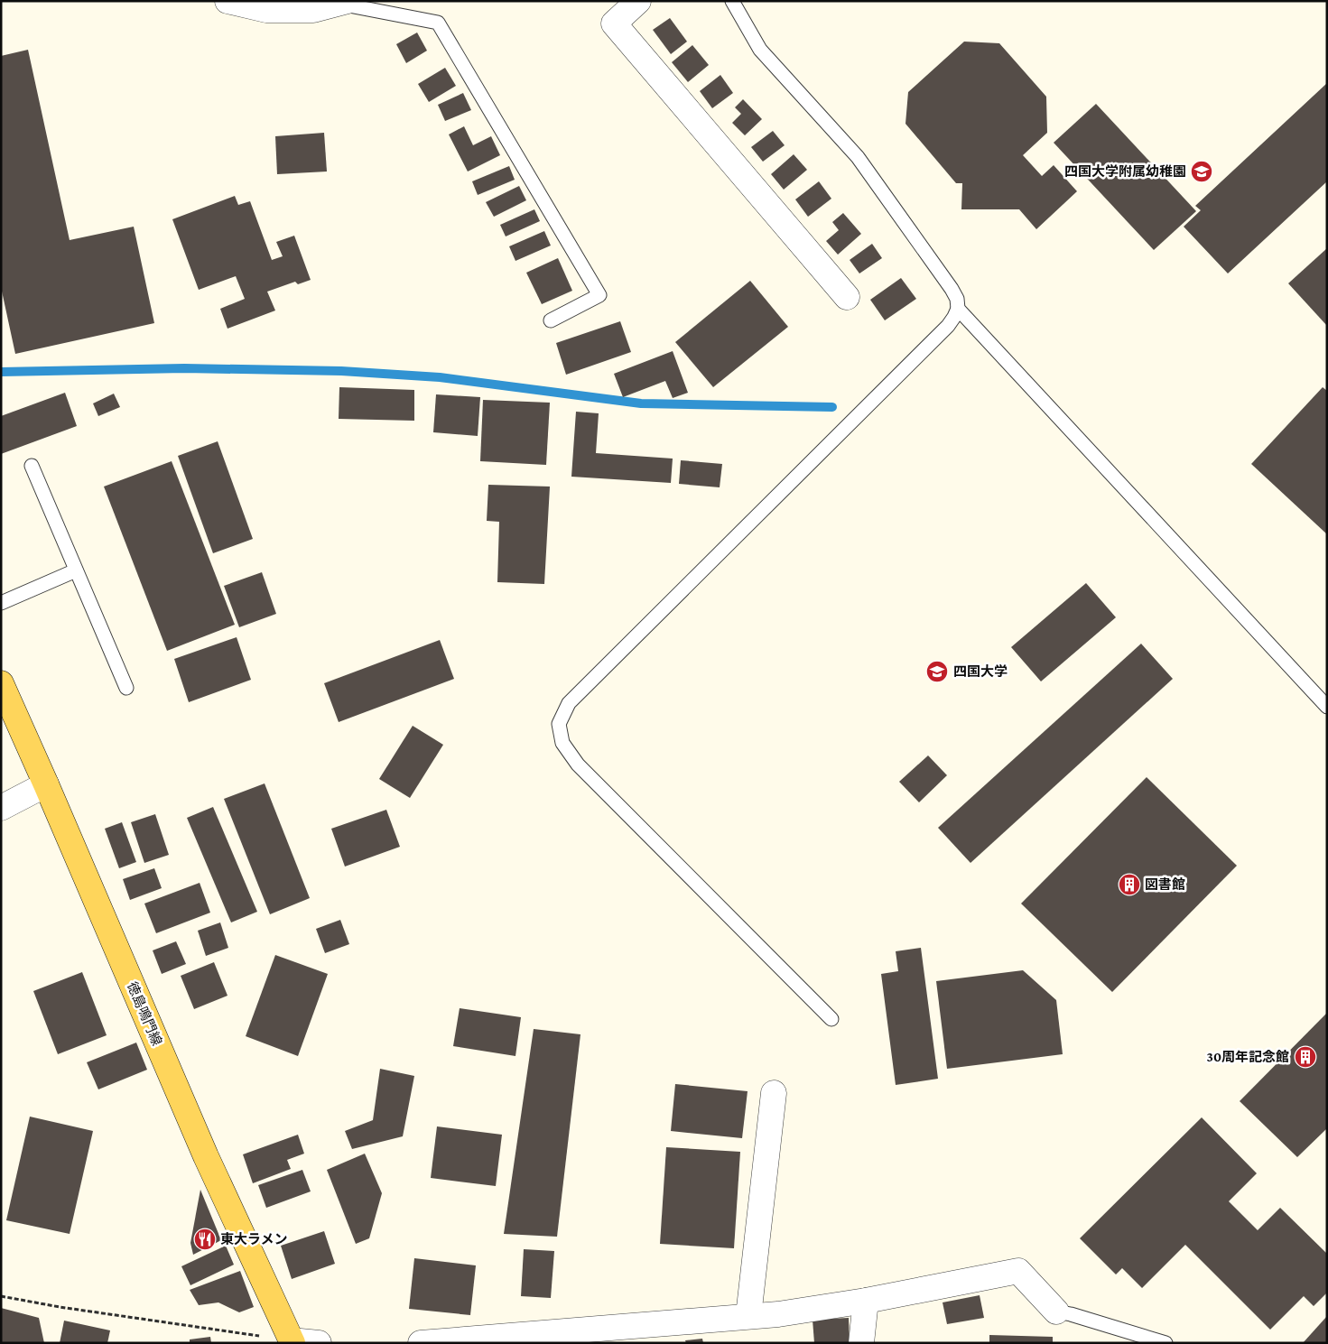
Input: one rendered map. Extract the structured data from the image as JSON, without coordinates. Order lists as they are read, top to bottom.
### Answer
{
  "streets": {
    "main road": ["徳島鳴門線"]
  },
  "places": {
    "school or university": ["四国大学附属幼稚園", "四国大学"],
    "building": ["図書館", "30周年記念館"],
    "restaurant": ["東大ラメン"]
  }
}
